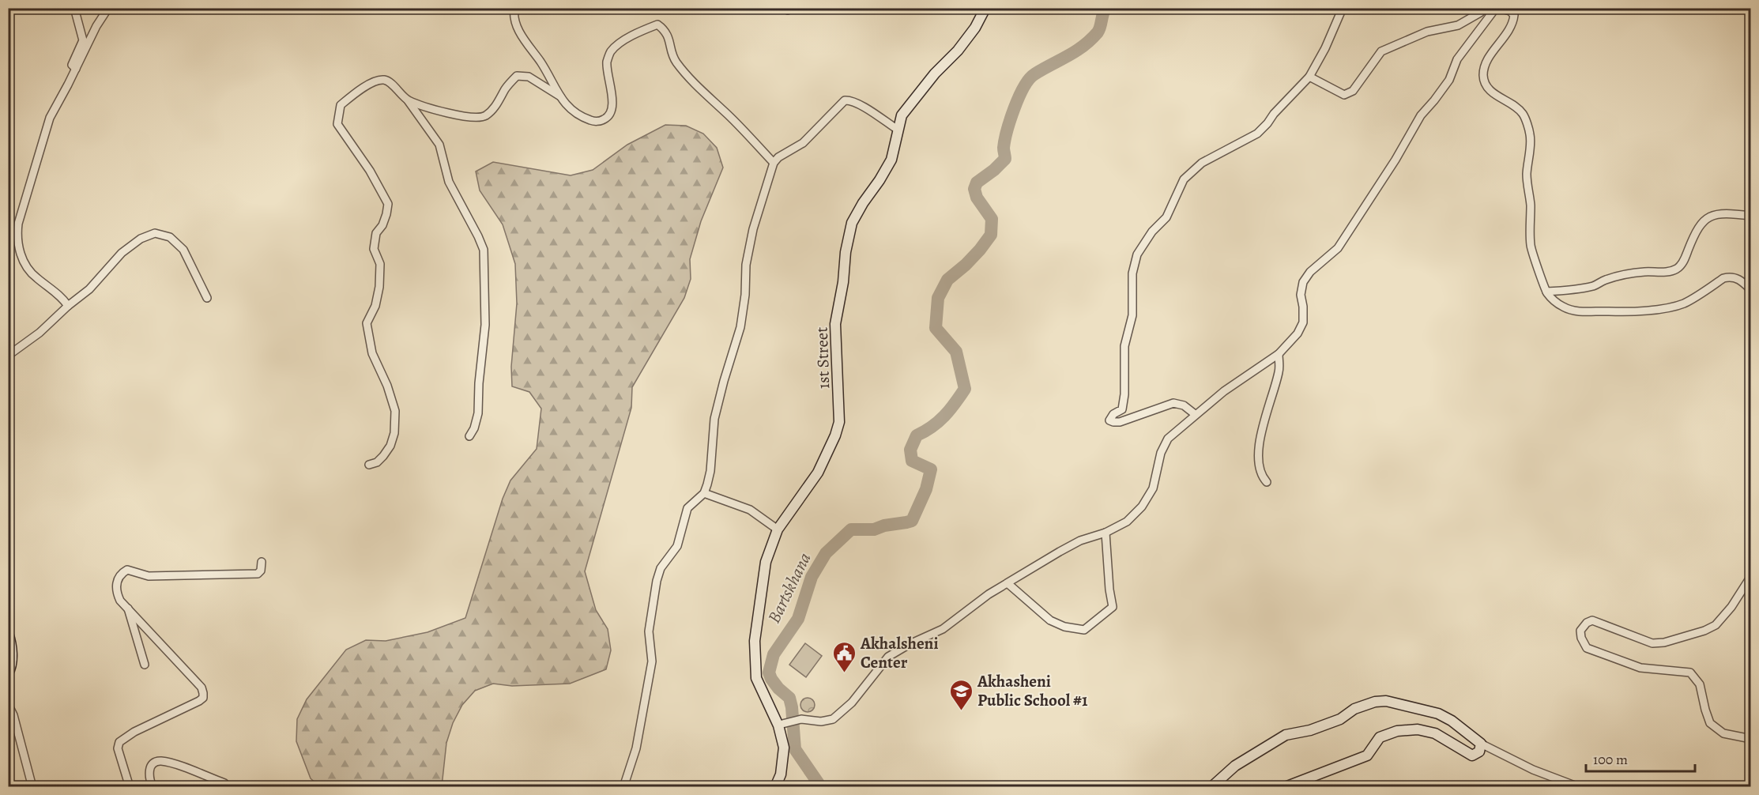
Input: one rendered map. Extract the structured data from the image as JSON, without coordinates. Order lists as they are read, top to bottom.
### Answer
{
  "streets": {
    "street": ["1st Street"]
  },
  "water": ["Bartskhana"],
  "places": {
    "public building": ["Akhalsheni Center"],
    "school or university": ["Akhasheni Public School #1"]
  },
  "scale_bar": "100 m"
}
